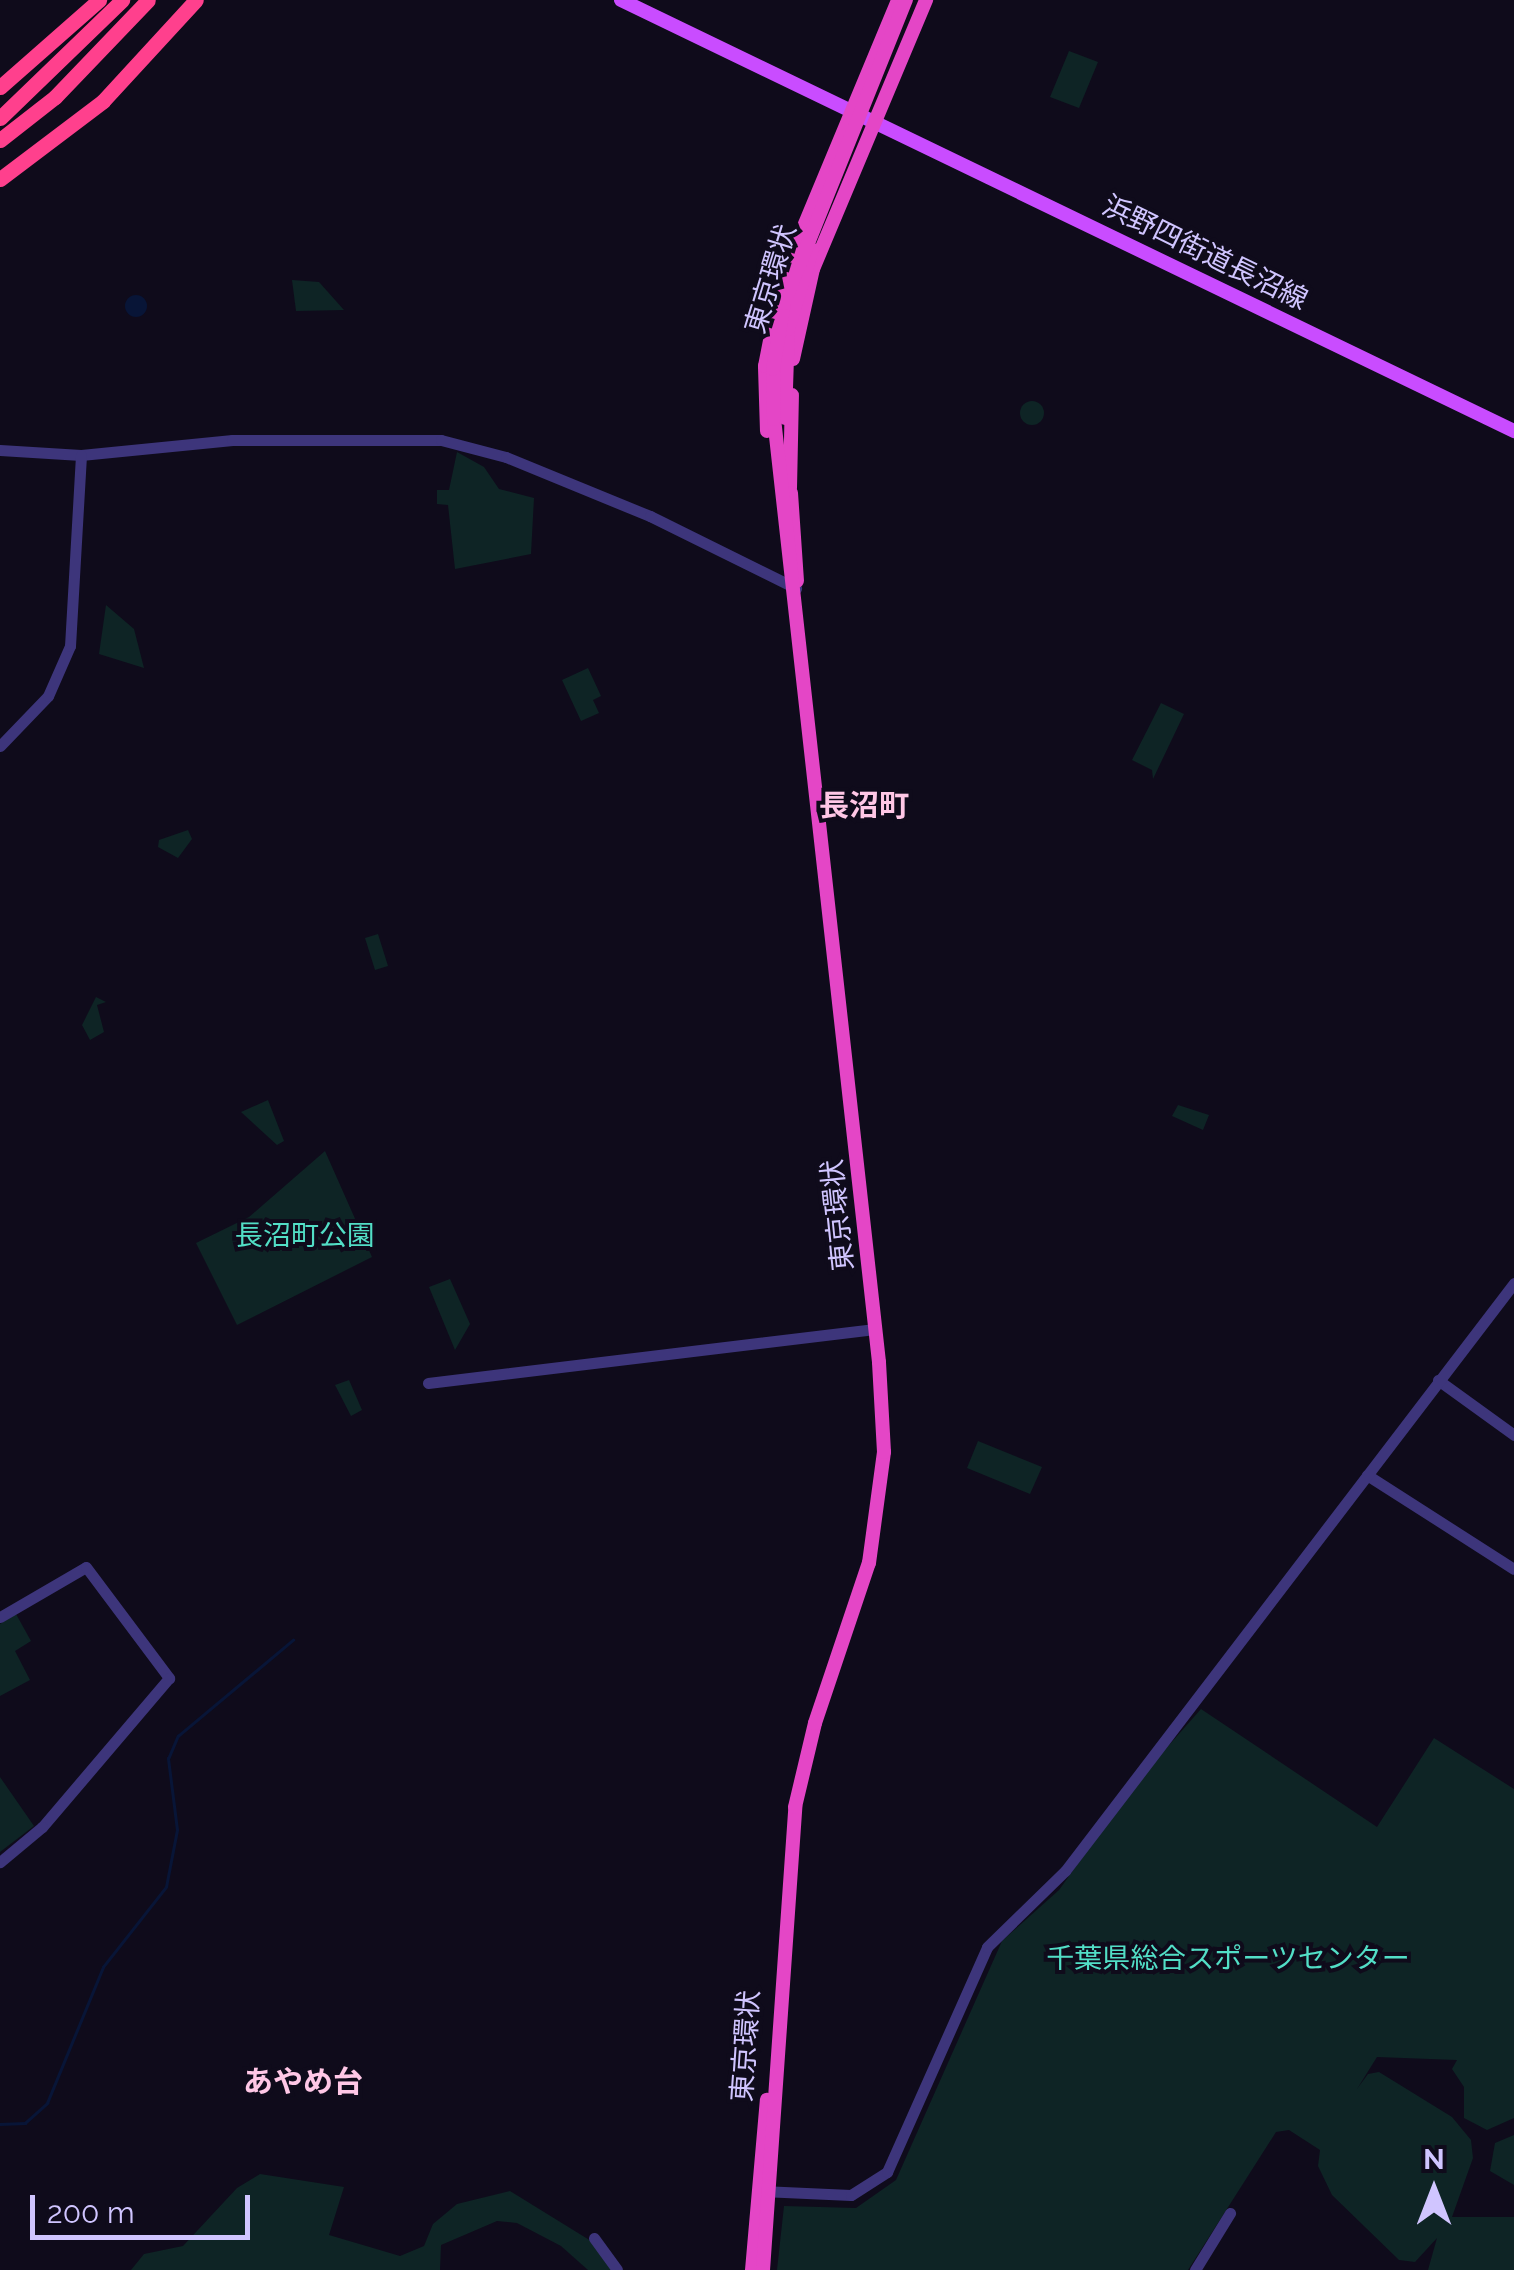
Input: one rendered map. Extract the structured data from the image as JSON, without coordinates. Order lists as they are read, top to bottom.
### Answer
{
  "streets": {
    "highway": ["東京環状"],
    "main road": ["浜野四街道長沼線"]
  },
  "districts": ["長沼町", "あやめ台"],
  "parks": ["長沼町公園", "千葉県総合スポーツセンター"],
  "scale_bar": "200 m",
  "north": "top"
}
